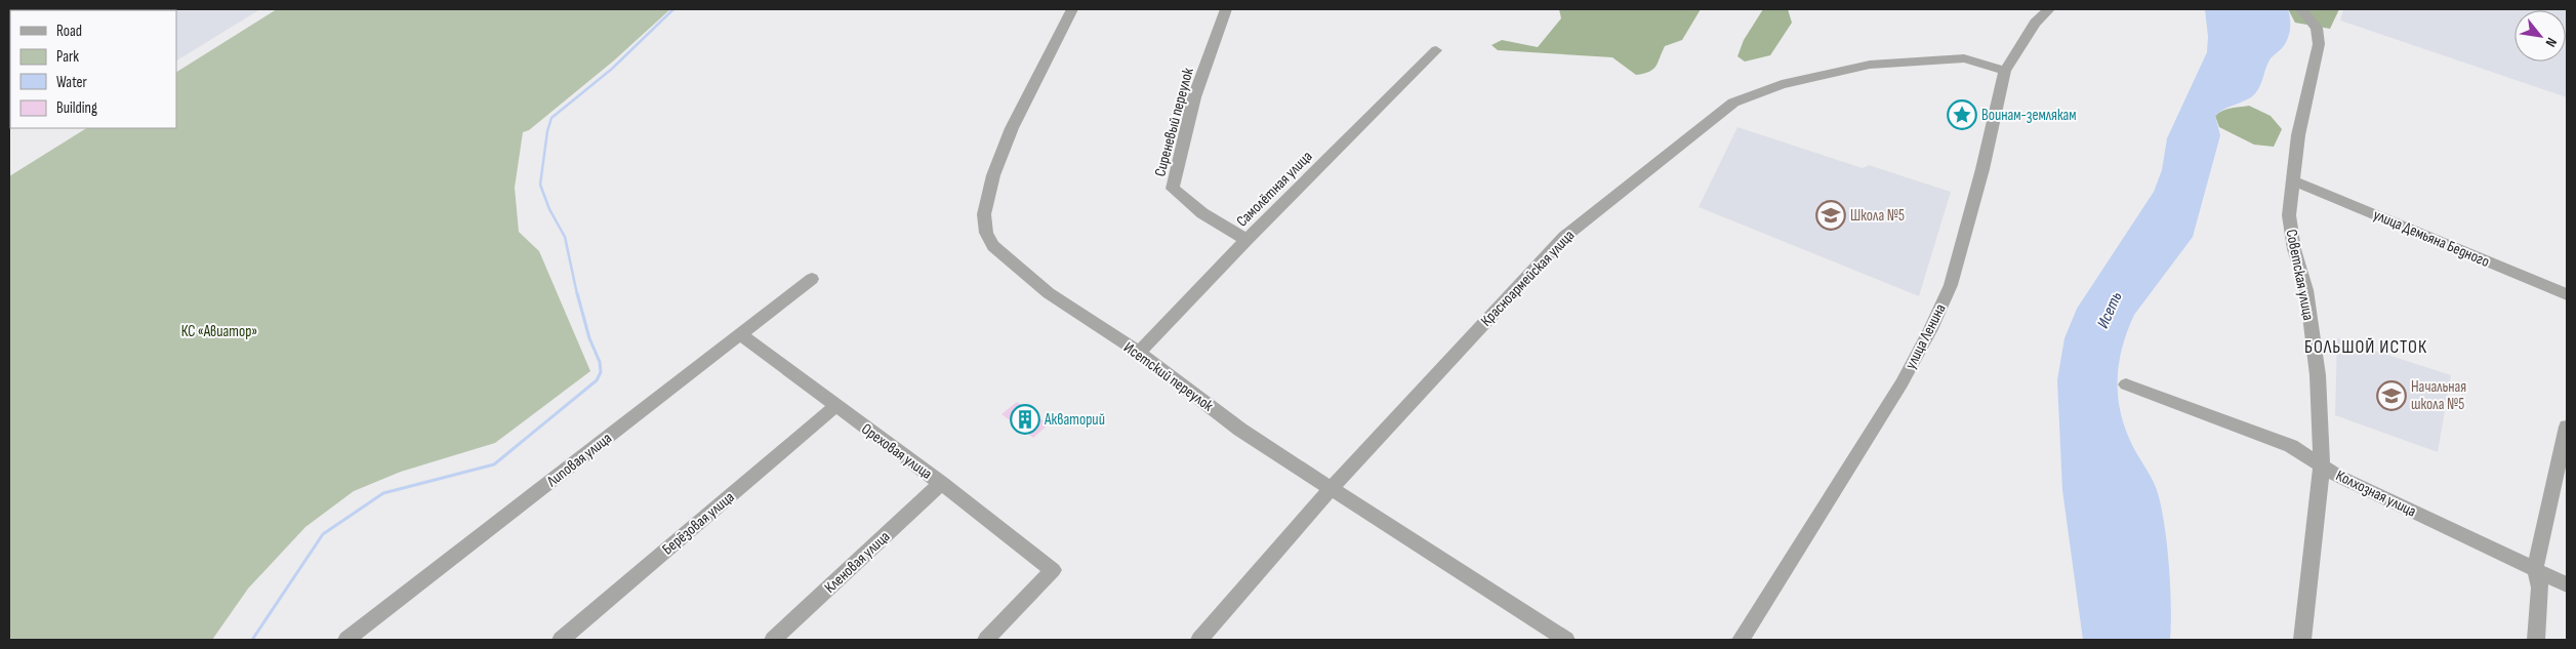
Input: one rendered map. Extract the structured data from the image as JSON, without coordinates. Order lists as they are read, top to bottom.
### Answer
{
  "streets": {
    "street": [
      "Сиреневый переулок",
      "Самолётная улица",
      "улица Демьяна Бедного",
      "Советская улица",
      "Красноармейская улица",
      "улица Ленина",
      "Исетский переулок",
      "Ореховая улица",
      "Липовая улица",
      "Колхозная улица",
      "Берёзовая улица",
      "Кленовая улица"
    ]
  },
  "crossings": [
    ["Сиреневый переулок", "Самолётная улица"],
    ["Самолётная улица", "Исетский переулок"],
    ["улица Демьяна Бедного", "Советская улица"],
    ["Советская улица", "Колхозная улица"],
    ["Красноармейская улица", "улица Ленина"],
    ["Красноармейская улица", "Исетский переулок"],
    ["Ореховая улица", "Липовая улица"],
    ["Ореховая улица", "Берёзовая улица"],
    ["Ореховая улица", "Кленовая улица"]
  ],
  "districts": ["БОЛЬШОЙ ИСТОК"],
  "water": ["Исеть"],
  "parks": ["КС «Авиатор»"],
  "places": {
    "place": ["Воинам-землякам"],
    "school or university": ["Школа №5", "Начальная школа №5"],
    "building": ["Акваторий"]
  },
  "legend": [
    "Road",
    "Park",
    "Water",
    "Building"
  ],
  "north": "bottom right"
}
